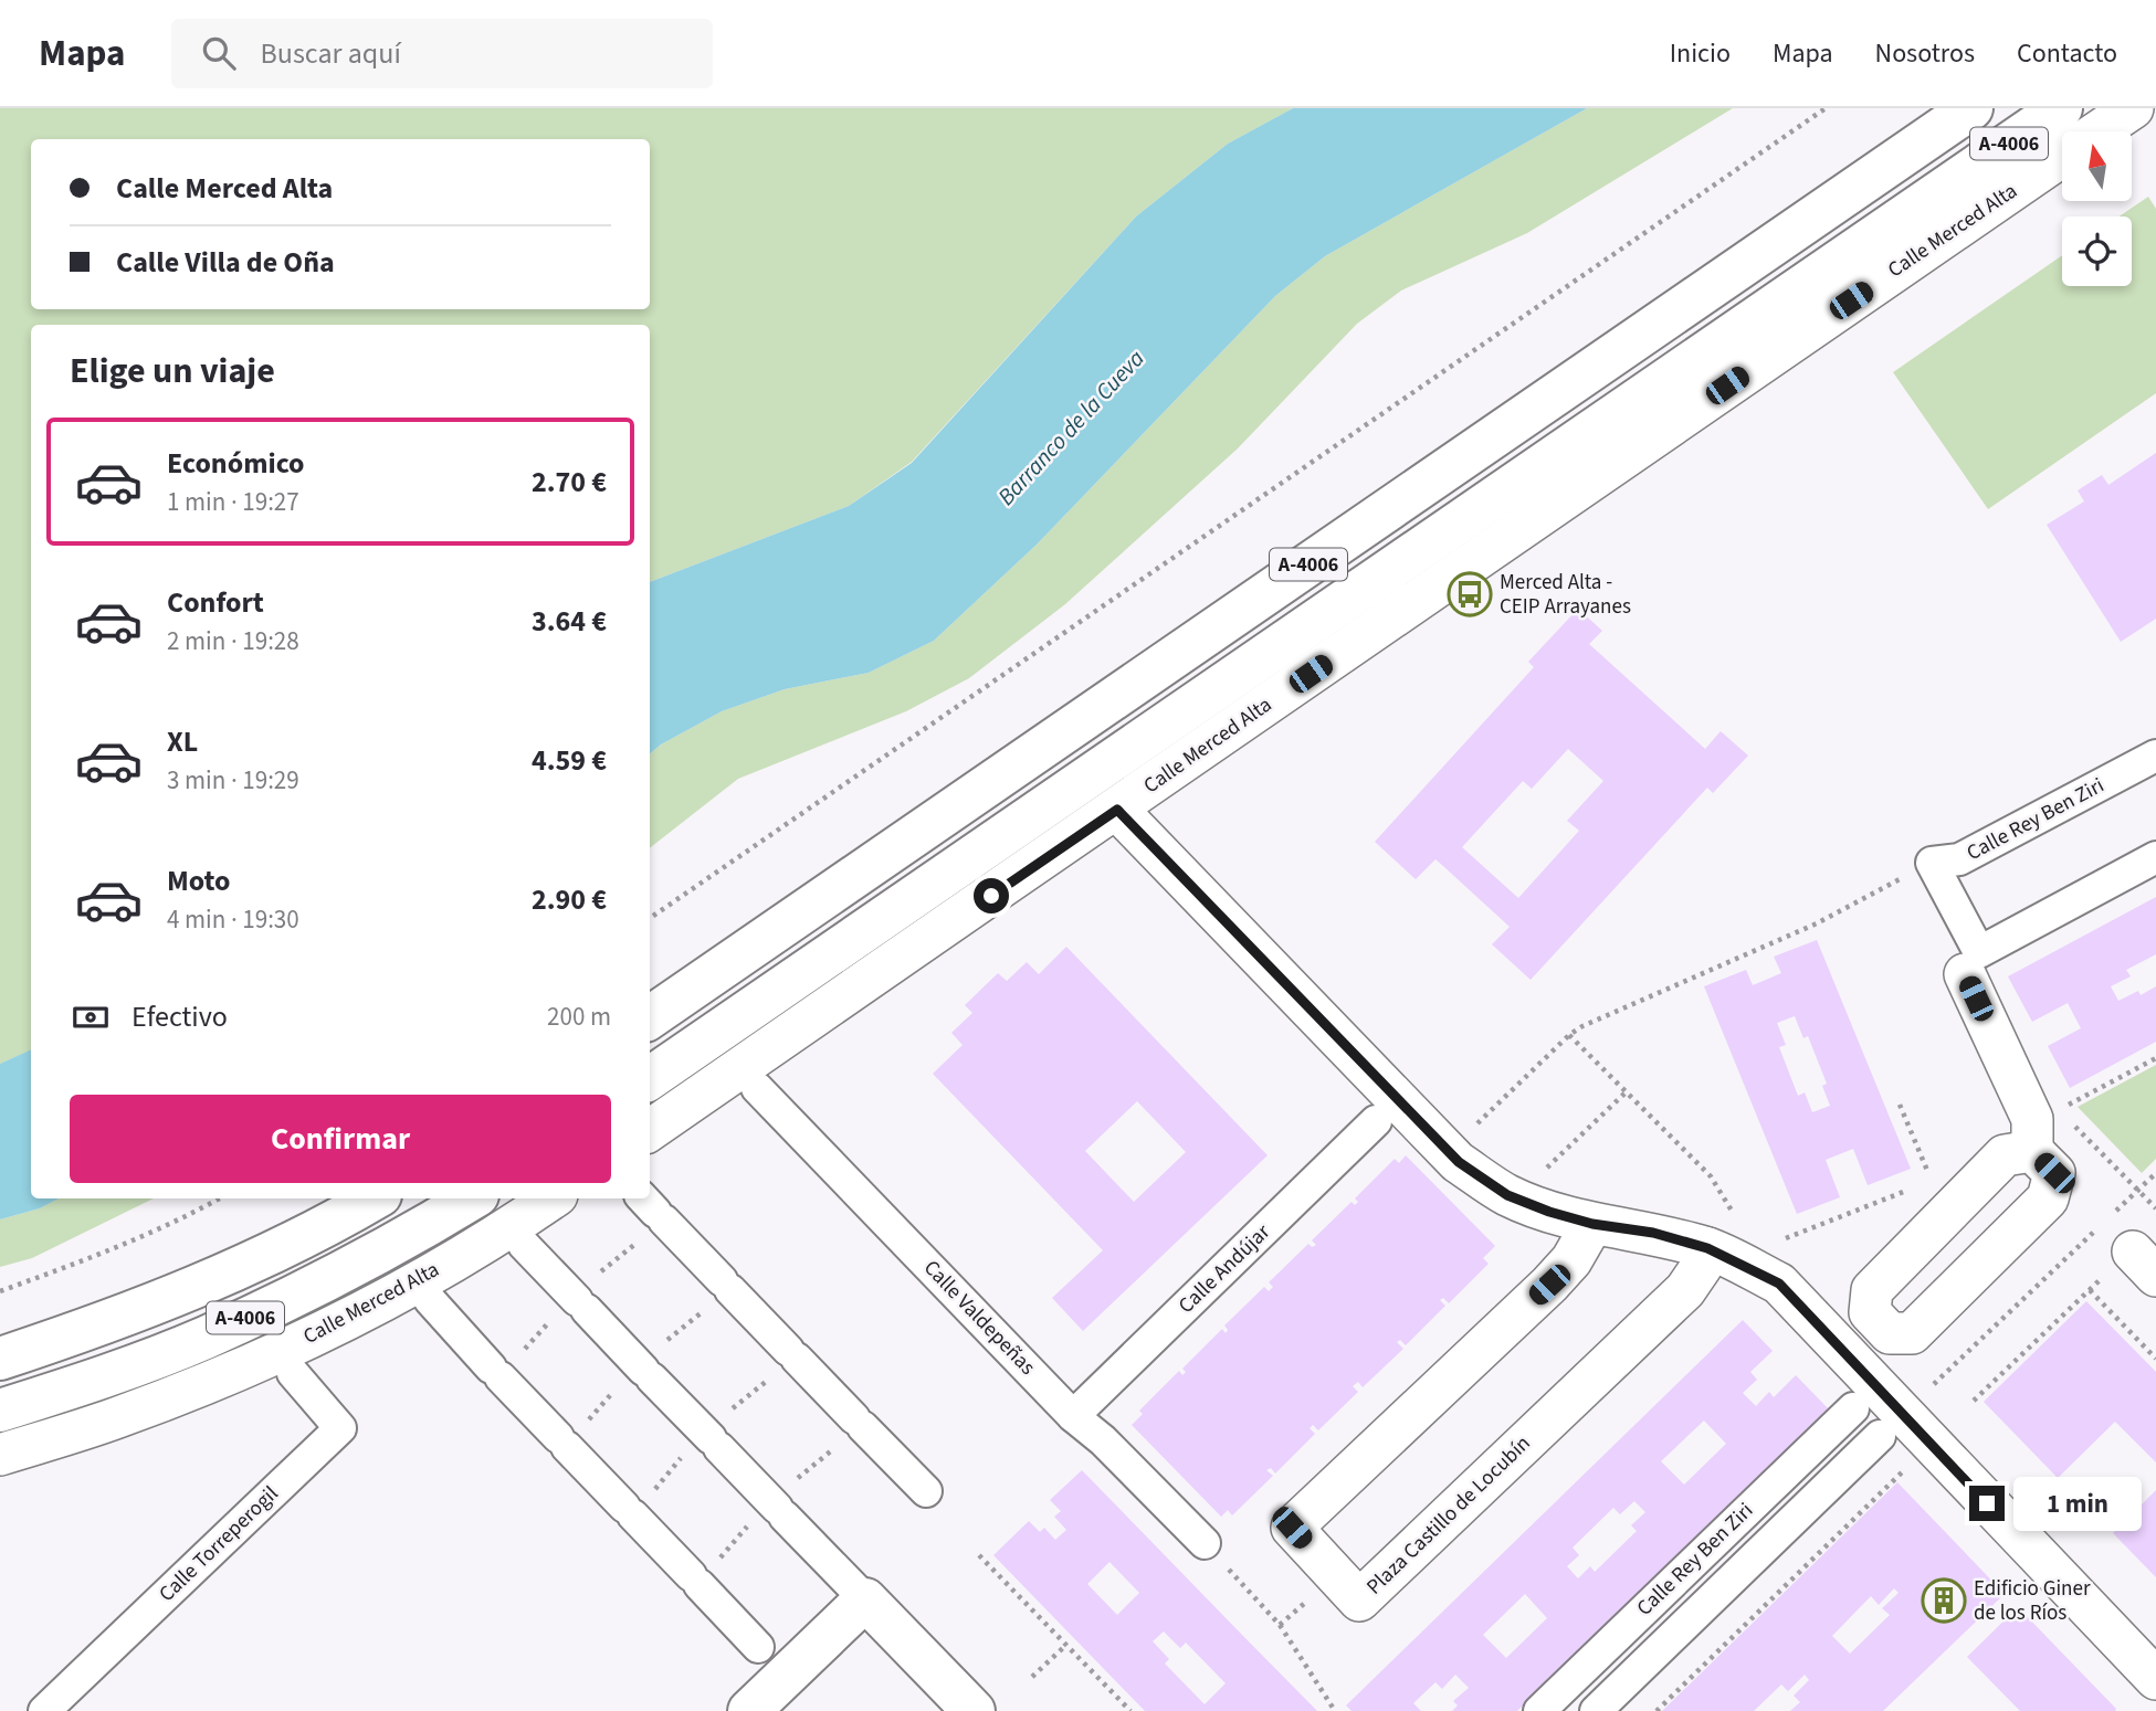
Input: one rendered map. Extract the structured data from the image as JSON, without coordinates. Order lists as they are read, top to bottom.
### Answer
{
  "streets": {
    "main road": ["A-4006", "Calle Merced Alta"],
    "street": [
      "Calle Rey Ben Ziri",
      "Calle Andújar",
      "Calle Valdepeñas",
      "Plaza Castillo de Locubín",
      "Calle Torreperogil"
    ]
  },
  "crossings": [
    ["Calle Andújar", "Calle Valdepeñas"]
  ],
  "water": ["Barranco de la Cueva"],
  "places": {
    "bus stop": ["Merced Alta - CEIP Arrayanes"],
    "building": ["Edificio Giner de los Ríos"]
  },
  "north": "top",
  "page": {
    "header": "Mapa",
    "search": "Buscar aquí",
    "nav": [
      "Inicio",
      "Mapa",
      "Nosotros",
      "Contacto"
    ],
    "banner": ["Calle Merced Alta", "Calle Villa de Oña"],
    "heading": "Elige un viaje",
    "list": [
      {
        "name": "Económico",
        "note": "1 min · 19:27",
        "value": "2.70 €"
      },
      {
        "name": "Confort",
        "note": "2 min · 19:28",
        "value": "3.64 €"
      },
      {
        "name": "XL",
        "note": "3 min · 19:29",
        "value": "4.59 €"
      },
      {
        "name": "Moto",
        "note": "4 min · 19:30",
        "value": "2.90 €"
      }
    ],
    "pay": ["Efectivo", "200 m"],
    "buttons": "Confirmar",
    "bubble": "1 min"
  }
}
